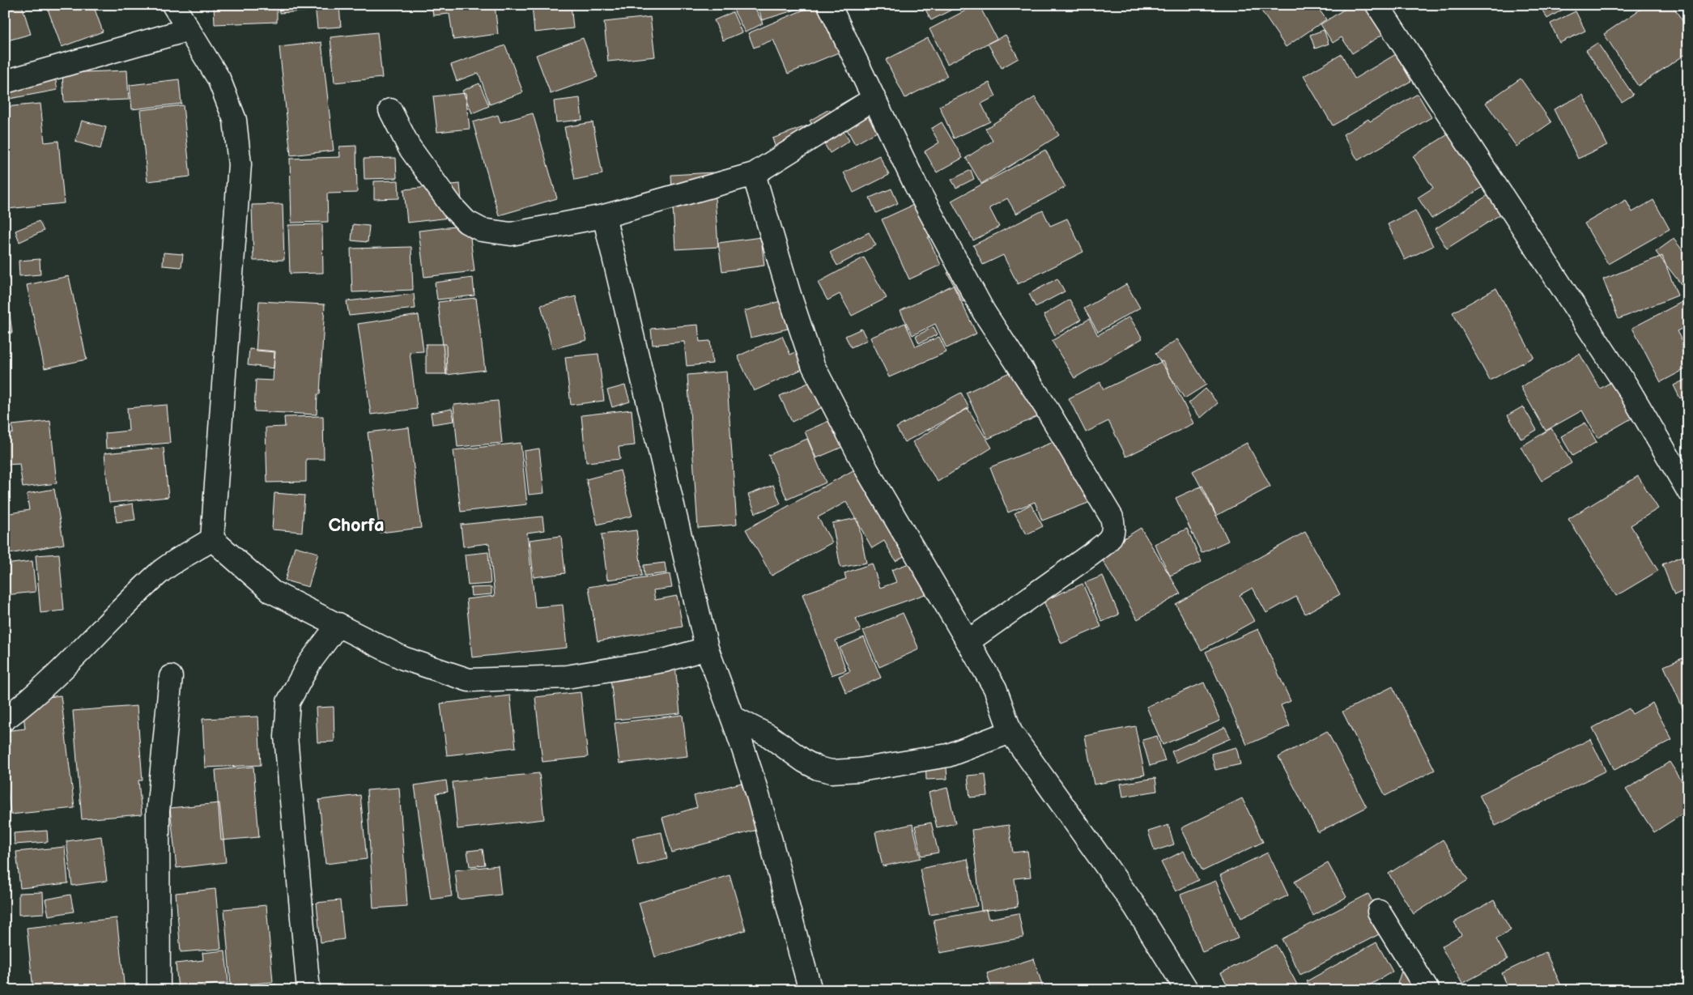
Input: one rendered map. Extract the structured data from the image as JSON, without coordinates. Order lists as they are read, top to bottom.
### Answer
{
  "districts": ["Chorfa"]
}
